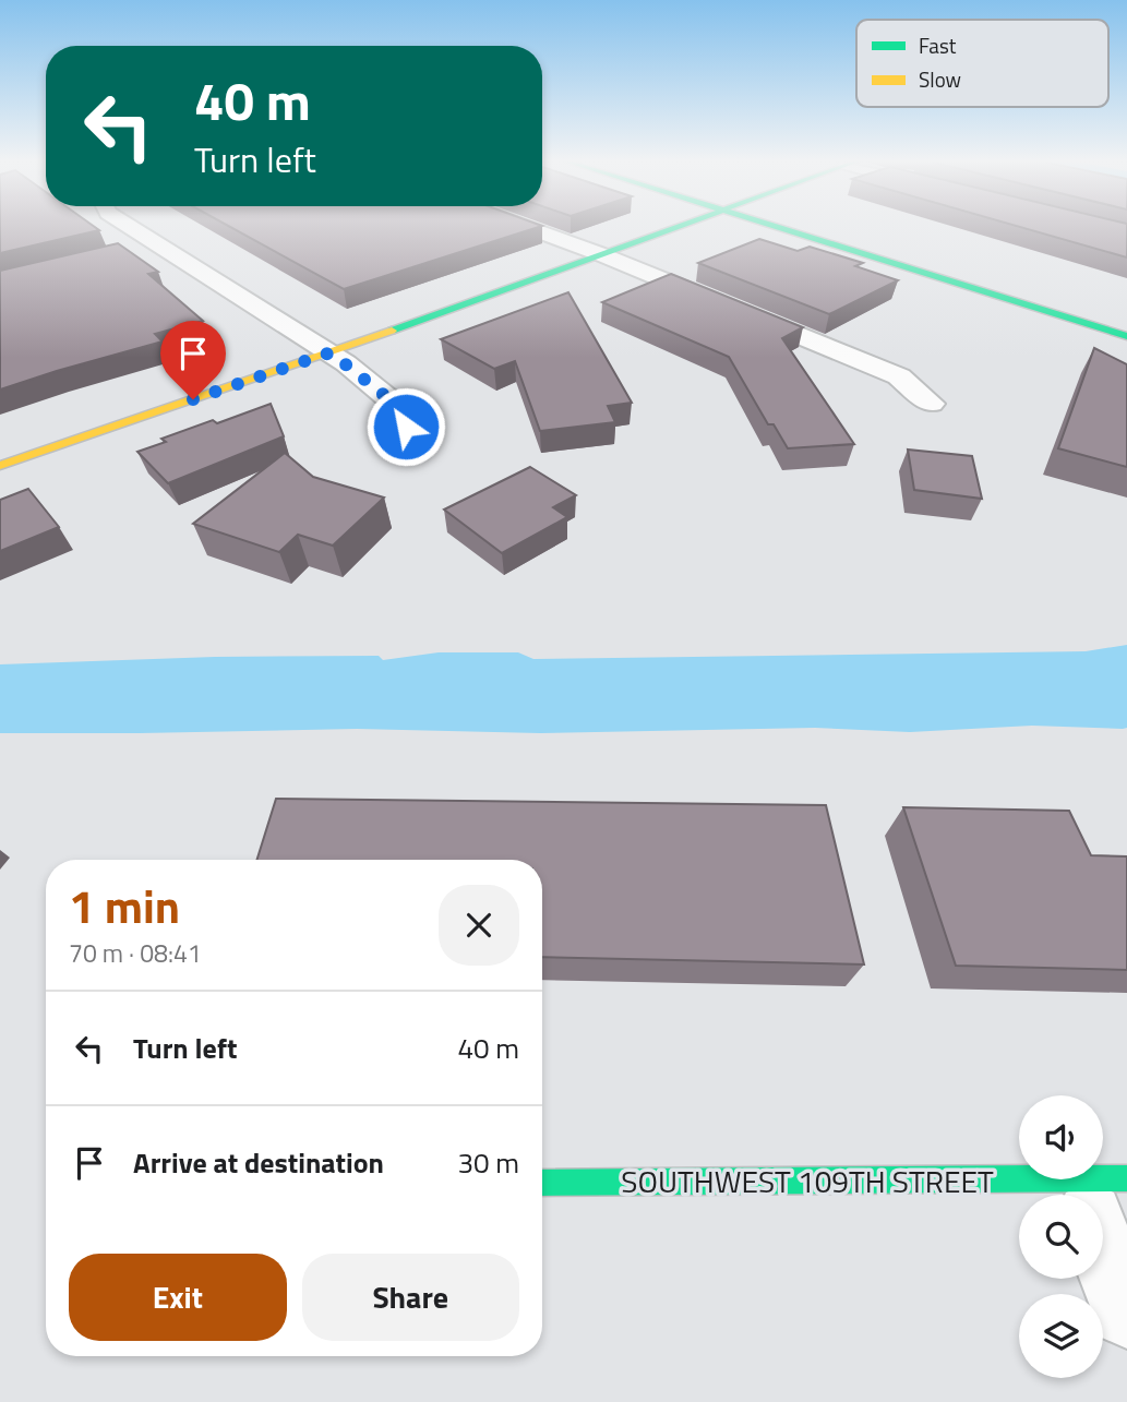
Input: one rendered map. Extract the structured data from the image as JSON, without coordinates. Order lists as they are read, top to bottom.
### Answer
{
  "streets": {
    "street": ["SOUTHWEST 109TH STREET"]
  },
  "legend": ["Fast", "Slow"],
  "page": {
    "turn": ["40 m", "Turn left"],
    "heading": ["1 min", "70 m · 08:41"],
    "list": [
      {
        "name": "Turn left",
        "value": "40 m"
      },
      {
        "name": "Arrive at destination",
        "value": "30 m"
      }
    ],
    "buttons": ["Exit", "Share"]
  }
}
